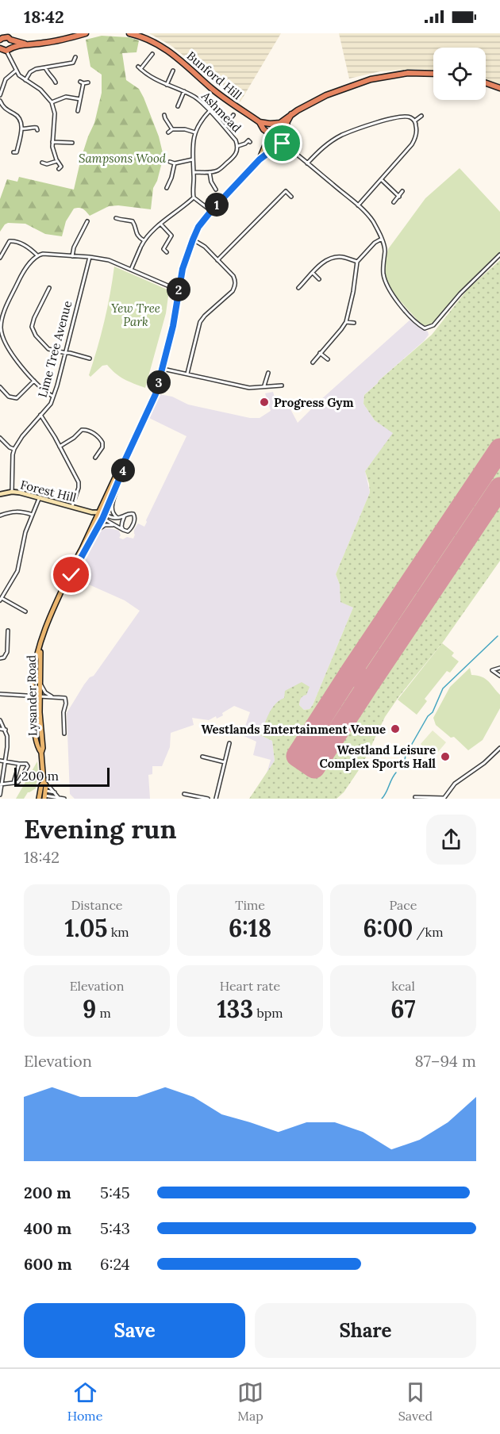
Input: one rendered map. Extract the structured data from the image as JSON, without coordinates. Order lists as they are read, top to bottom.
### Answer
{
  "streets": {
    "highway": ["Bunford Hill"],
    "main road": ["Lysander Road"],
    "street": ["Ashmead", "Lime Tree Avenue", "Forest Hill"]
  },
  "crossings": [
    ["Bunford Hill", "Lysander Road"],
    ["Forest Hill", "Lysander Road"]
  ],
  "parks": ["Sampsons Wood", "Yew Tree Park"],
  "places": ["Progress Gym", "Westlands Entertainment Venue", "Westland Leisure Complex Sports Hall"],
  "scale_bar": "200 m",
  "page": {
    "status": "18:42",
    "pins": [
      "1",
      "2",
      "3",
      "4"
    ],
    "scale": "200 m",
    "heading": ["Evening run", "18:42"],
    "stats": [
      ["Distance", "1.05 km"],
      ["Time", "6:18"],
      ["Pace", "6:00 /km"],
      ["Elevation", "9 m"],
      ["Heart rate", "133 bpm"],
      ["kcal", "67"]
    ],
    "chart": ["Elevation", "87–94 m"],
    "list": [
      {
        "name": "200 m",
        "note": "5:45"
      },
      {
        "name": "400 m",
        "note": "5:43"
      },
      {
        "name": "600 m",
        "note": "6:24"
      }
    ],
    "buttons": ["Save", "Share"],
    "tabs": ["Home", "Map", "Saved"]
  }
}
